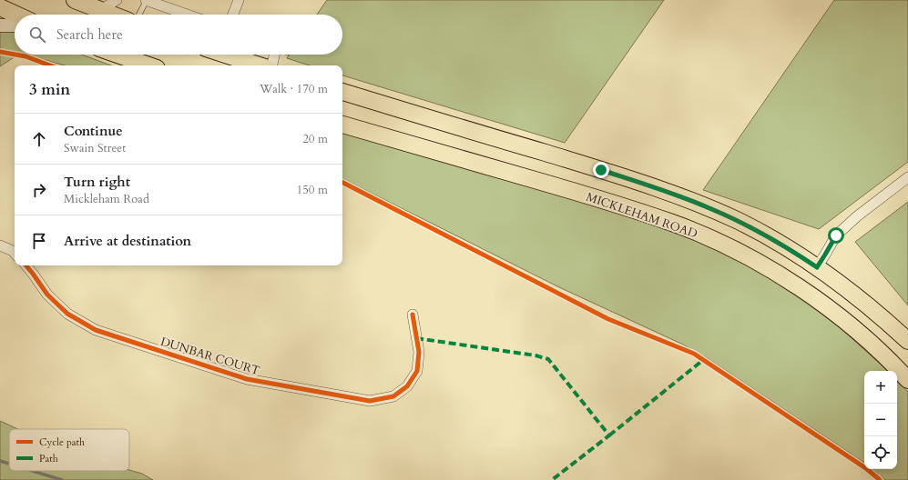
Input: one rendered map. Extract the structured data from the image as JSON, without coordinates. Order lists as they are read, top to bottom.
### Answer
{
  "streets": {
    "main road": ["MICKLEHAM ROAD"],
    "street": ["DUNBAR COURT"]
  },
  "legend": ["Cycle path", "Path"],
  "page": {
    "search": "Search here",
    "heading": ["3 min", "Walk · 170 m"],
    "list": [
      ["Continue", "Swain Street", "20 m"],
      ["Turn right", "Mickleham Road", "150 m"],
      "Arrive at destination"
    ],
    "map_buttons": ["+", "−"]
  }
}
